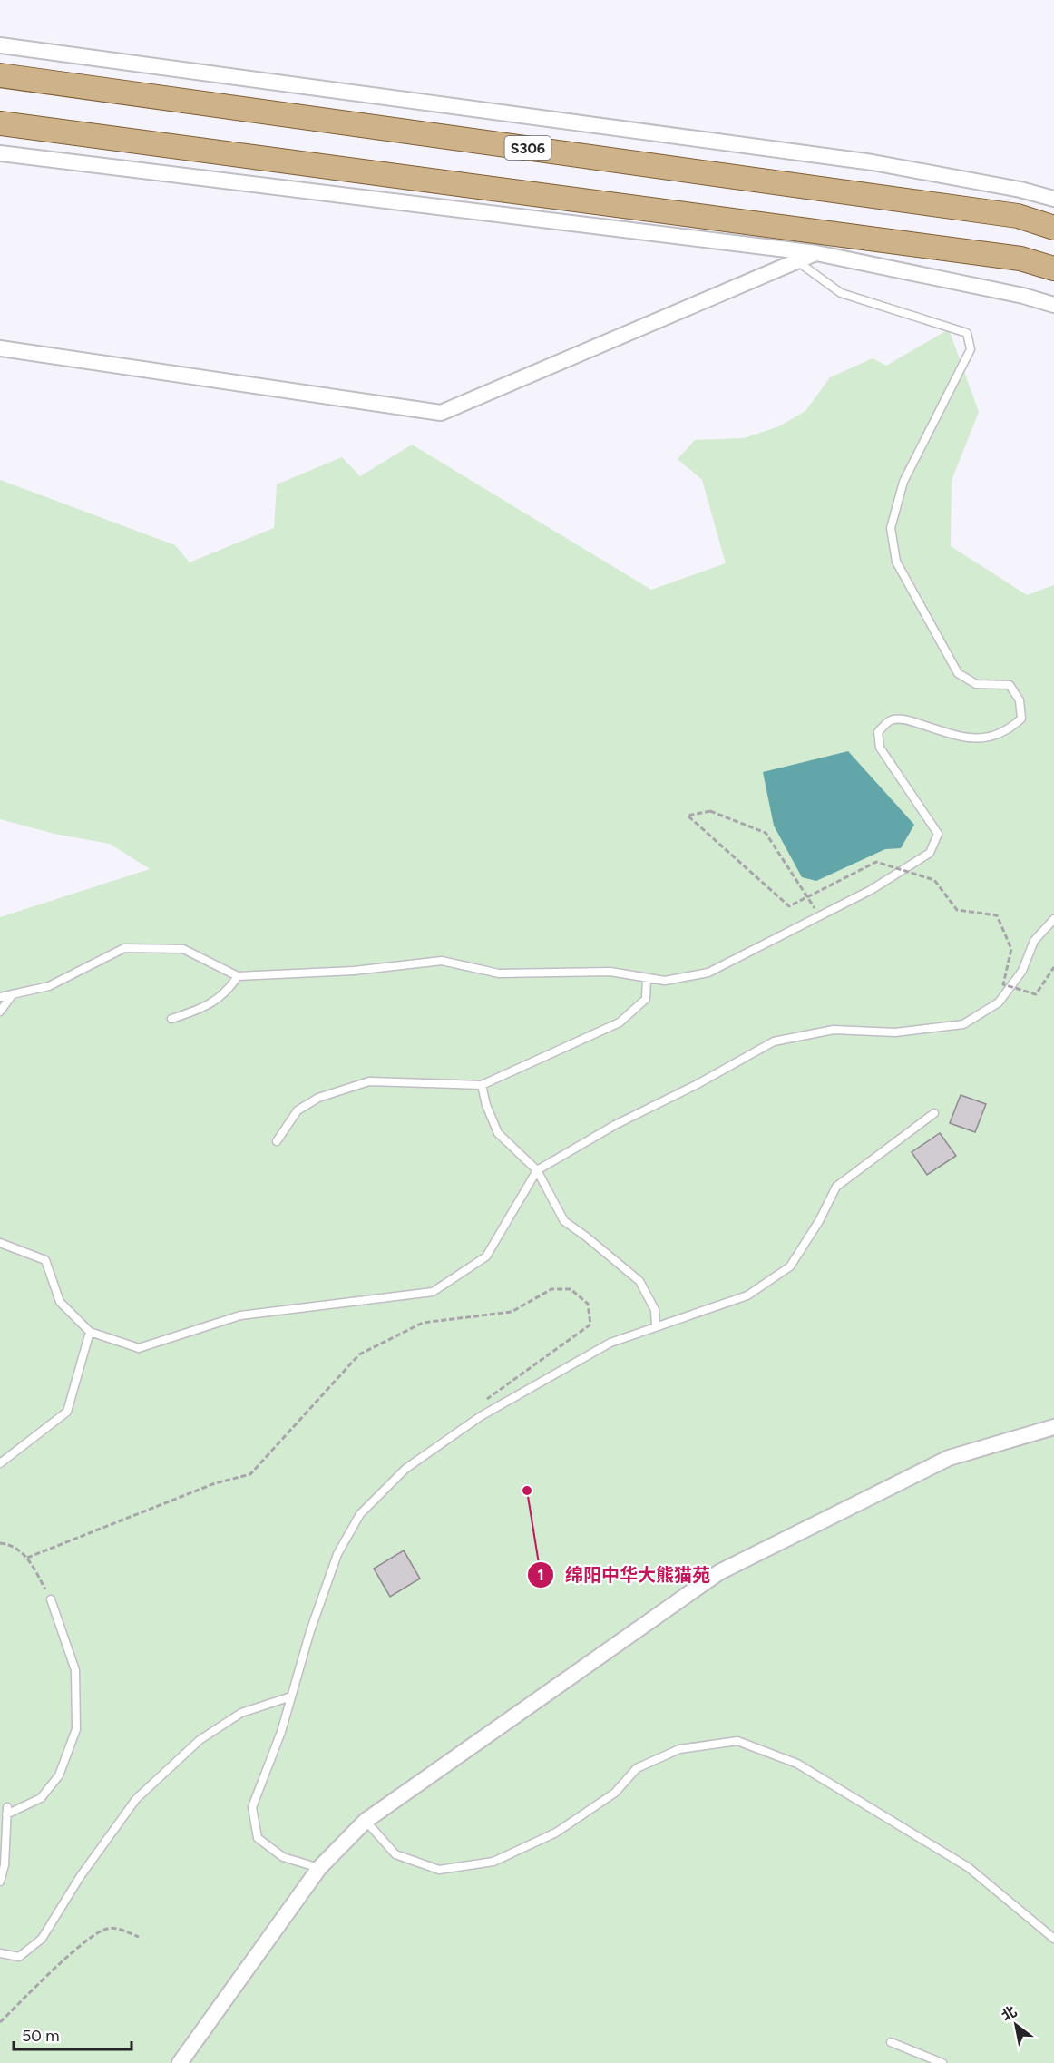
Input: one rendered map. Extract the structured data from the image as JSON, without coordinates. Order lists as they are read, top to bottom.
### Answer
{
  "streets": {
    "main road": ["S306"]
  },
  "places": ["绵阳中华大熊猫苑"],
  "scale_bar": "50 m",
  "north": "top left"
}
